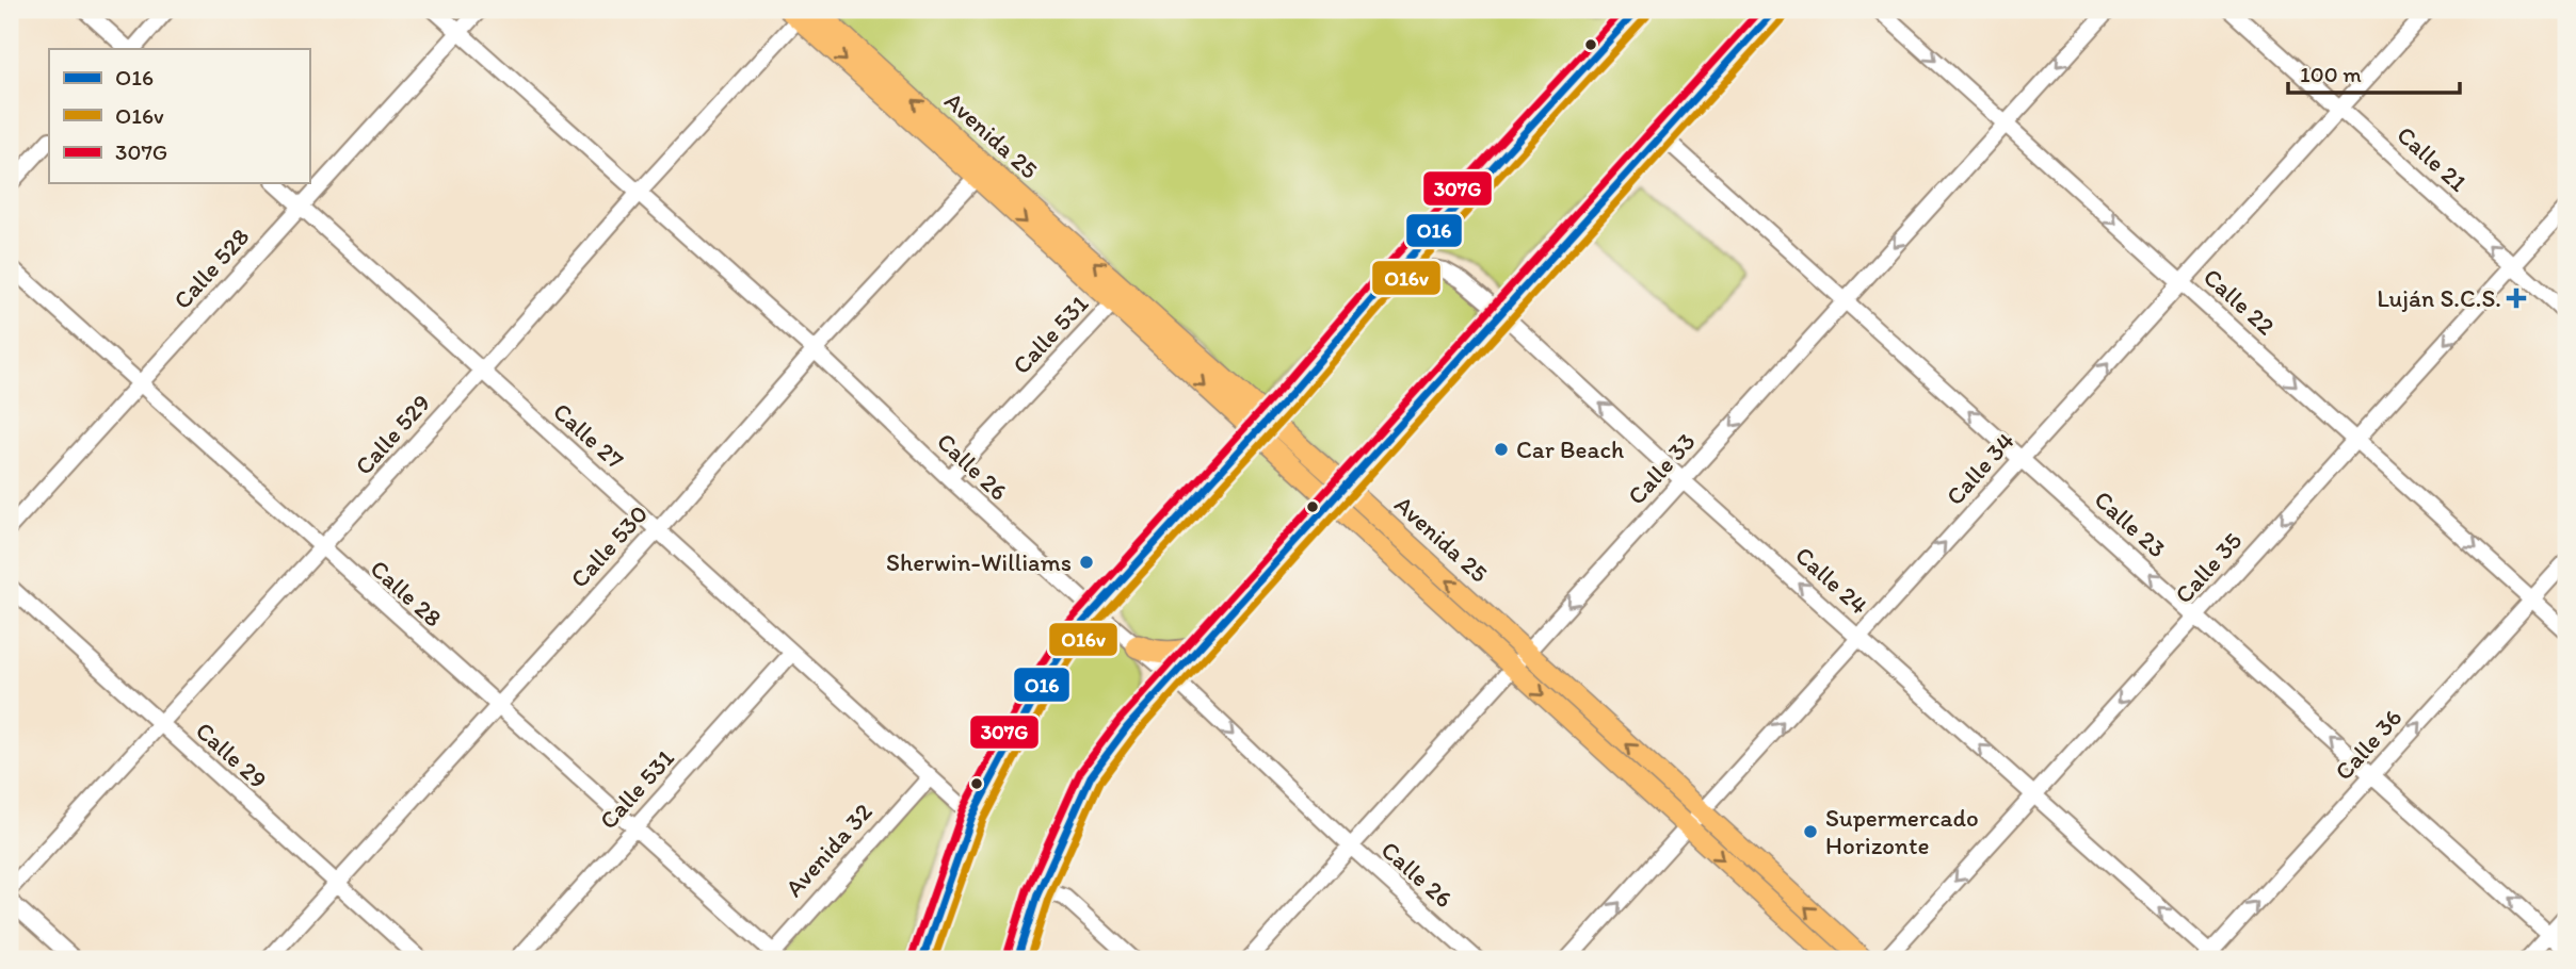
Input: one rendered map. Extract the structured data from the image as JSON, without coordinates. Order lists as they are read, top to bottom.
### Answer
{
  "streets": {
    "main road": ["Avenida 25"],
    "street": [
      "Calle 21",
      "Calle 528",
      "Calle 22",
      "Calle 531",
      "Calle 529",
      "Calle 27",
      "Calle 26",
      "Calle 33",
      "Calle 34",
      "Calle 23",
      "Calle 530",
      "Calle 35",
      "Calle 24",
      "Calle 28",
      "Calle 36",
      "Calle 29",
      "Avenida 32"
    ]
  },
  "crossings": [
    ["Avenida 25", "Calle 531"],
    ["Avenida 25", "Calle 529"],
    ["Avenida 25", "Calle 33"],
    ["Avenida 25", "Calle 34"],
    ["Avenida 25", "Calle 530"],
    ["Calle 21", "Calle 34"],
    ["Calle 21", "Calle 35"],
    ["Calle 528", "Calle 27"],
    ["Calle 528", "Calle 26"],
    ["Calle 528", "Calle 28"],
    ["Calle 22", "Calle 33"],
    ["Calle 22", "Calle 34"],
    ["Calle 22", "Calle 35"],
    ["Calle 22", "Calle 36"],
    ["Calle 531", "Calle 27"],
    ["Calle 531", "Calle 26"],
    ["Calle 531", "Calle 28"],
    ["Calle 529", "Calle 27"],
    ["Calle 529", "Calle 26"],
    ["Calle 529", "Calle 28"],
    ["Calle 529", "Calle 29"],
    ["Calle 27", "Calle 530"],
    ["Calle 27", "Avenida 32"],
    ["Calle 26", "Calle 33"],
    ["Calle 26", "Calle 530"],
    ["Calle 33", "Calle 23"],
    ["Calle 33", "Calle 24"],
    ["Calle 34", "Calle 23"],
    ["Calle 34", "Calle 24"],
    ["Calle 23", "Calle 35"],
    ["Calle 23", "Calle 36"],
    ["Calle 530", "Calle 28"],
    ["Calle 530", "Calle 29"],
    ["Calle 35", "Calle 24"],
    ["Calle 24", "Calle 36"],
    ["Calle 28", "Avenida 32"]
  ],
  "one_way": [
    "Calle 21",
    "Calle 22",
    "Calle 33",
    "Calle 34",
    "Calle 23",
    "Calle 35",
    "Calle 24",
    "Calle 36"
  ],
  "places": {
    "health": ["Luján S.C.S."],
    "other": ["Car Beach", "Sherwin-Williams", "Supermercado Horizonte"]
  },
  "lines": ["transit line O16", "transit line 307G", "transit line O16v"],
  "legend": ["O16", "O16v", "307G"],
  "scale_bar": "100 m"
}
